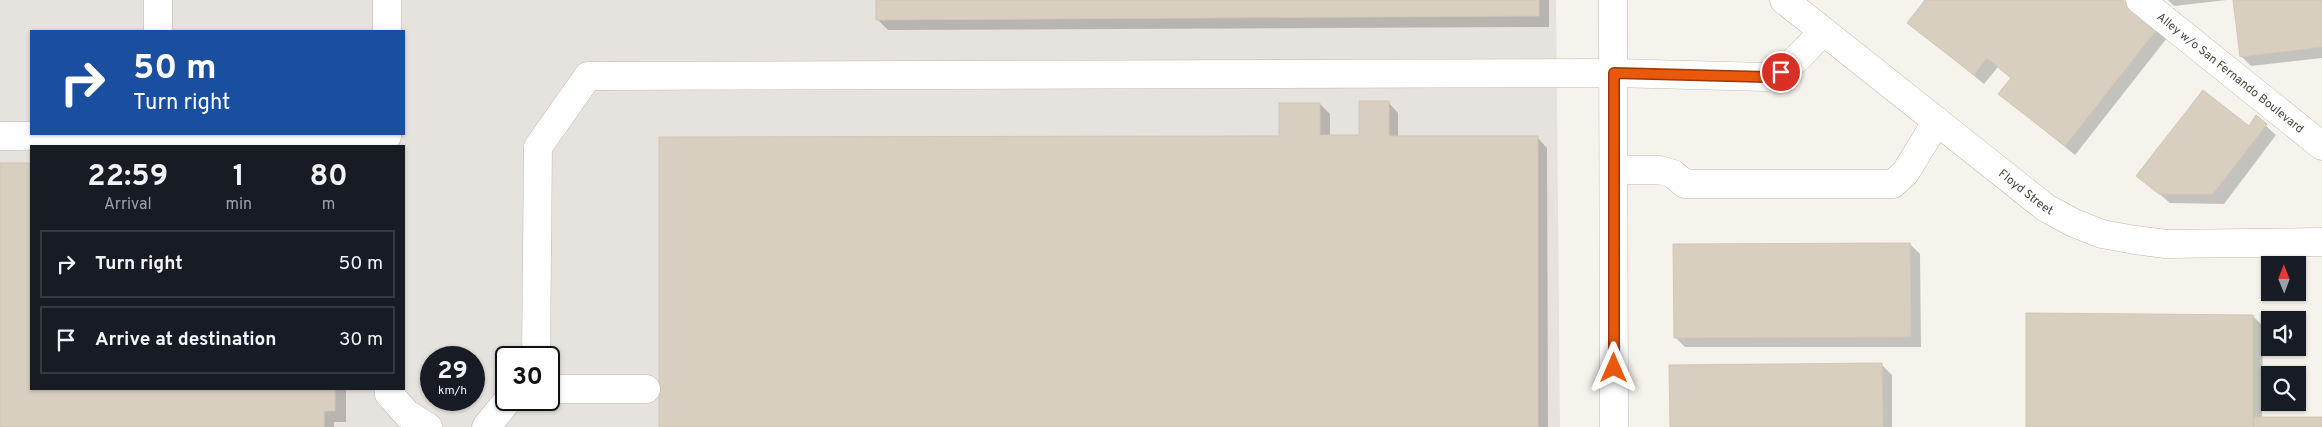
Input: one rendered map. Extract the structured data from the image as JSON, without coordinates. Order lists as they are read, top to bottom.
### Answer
{
  "streets": {
    "street": ["Alley w/o San Fernando Boulevard", "Floyd Street"]
  },
  "north": "top",
  "page": {
    "turn": ["50 m", "Turn right"],
    "eta": [
      "22:59",
      "Arrival",
      "1",
      "min",
      "80",
      "m"
    ],
    "list": [
      {
        "name": "Turn right",
        "value": "50 m"
      },
      {
        "name": "Arrive at destination",
        "value": "30 m"
      }
    ],
    "speed": "29 km/h",
    "limit": "30"
  }
}
